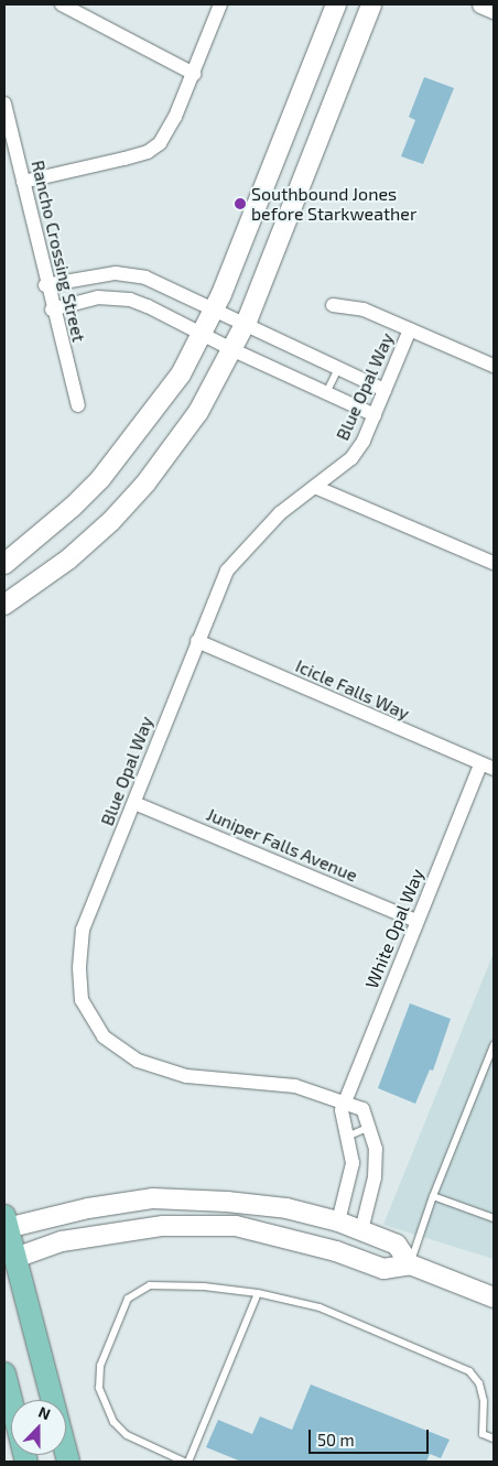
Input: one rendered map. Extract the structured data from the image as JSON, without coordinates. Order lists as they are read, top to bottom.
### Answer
{
  "streets": {
    "street": [
      "Rancho Crossing Street",
      "Blue Opal Way",
      "Icicle Falls Way",
      "Juniper Falls Avenue",
      "White Opal Way"
    ]
  },
  "crossings": [
    ["Blue Opal Way", "Icicle Falls Way"],
    ["Blue Opal Way", "Juniper Falls Avenue"],
    ["Blue Opal Way", "White Opal Way"],
    ["Icicle Falls Way", "White Opal Way"],
    ["Juniper Falls Avenue", "White Opal Way"]
  ],
  "places": ["Southbound Jones before Starkweather"],
  "scale_bar": "50 m",
  "north": "top"
}
